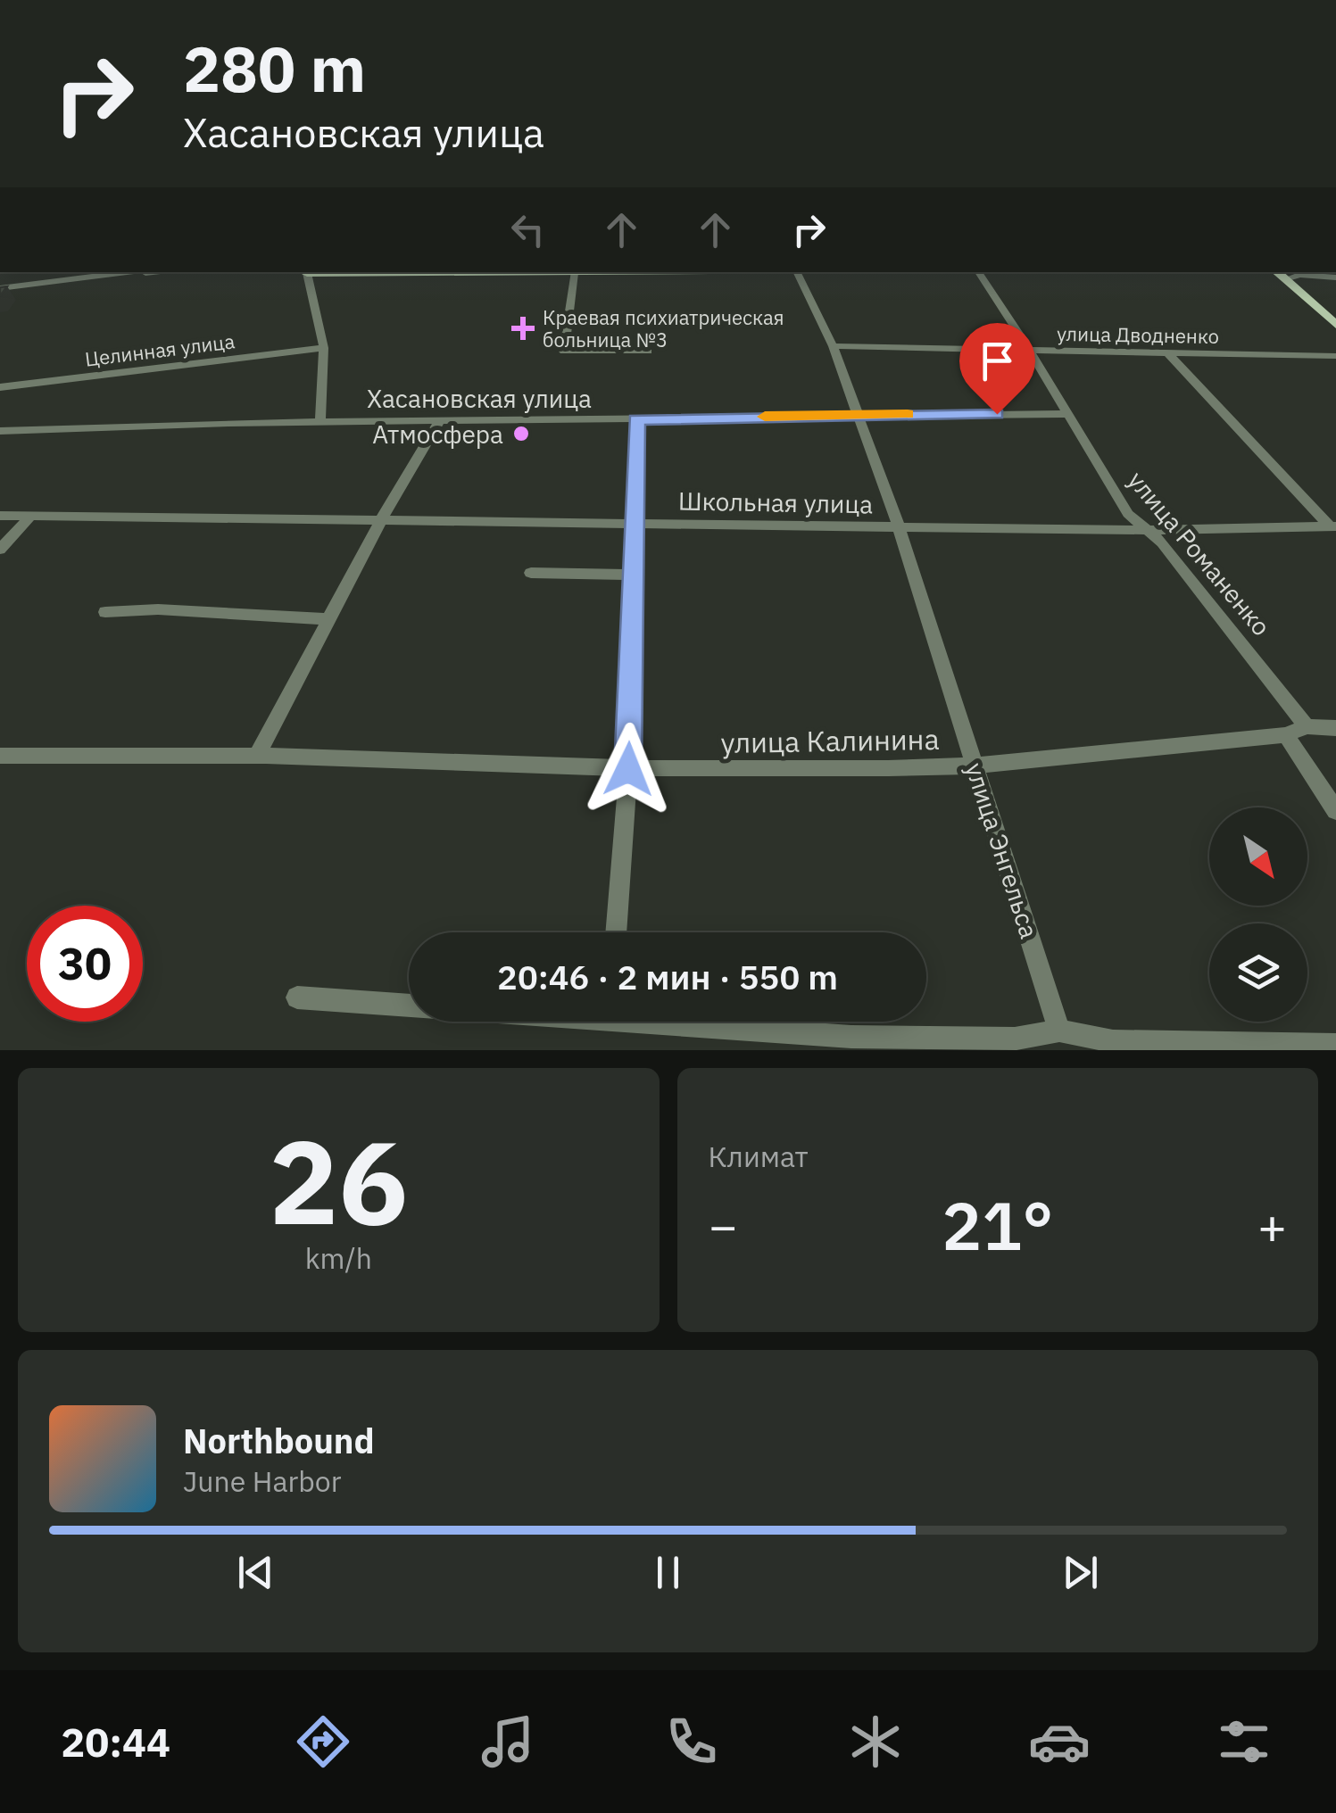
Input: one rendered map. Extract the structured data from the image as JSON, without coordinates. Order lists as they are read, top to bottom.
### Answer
{
  "streets": {
    "street": [
      "улица Дводненко",
      "Целинная улица",
      "Хасановская улица",
      "Школьная улица",
      "улица Романенко",
      "улица Калинина",
      "улица Энгельса"
    ]
  },
  "crossings": [
    ["улица Дводненко", "улица Романенко"],
    ["улица Дводненко", "улица Энгельса"],
    ["Хасановская улица", "улица Романенко"],
    ["Хасановская улица", "улица Энгельса"],
    ["Школьная улица", "улица Романенко"],
    ["Школьная улица", "улица Энгельса"],
    ["улица Романенко", "улица Калинина"],
    ["улица Калинина", "улица Энгельса"]
  ],
  "places": {
    "health": ["Краевая психиатрическая больница №3"],
    "other": ["Атмосфера"]
  },
  "north": "bottom right",
  "page": {
    "turn": ["280 m", "Хасановская улица"],
    "limit": "30",
    "trip": "20:46 · 2 мин · 550 m",
    "tile": [
      ["26", "km/h"],
      "Климат"
    ],
    "heat": ["−", "21°", "+"],
    "song": ["Northbound", "June Harbor"],
    "tabs": "20:44"
  }
}
